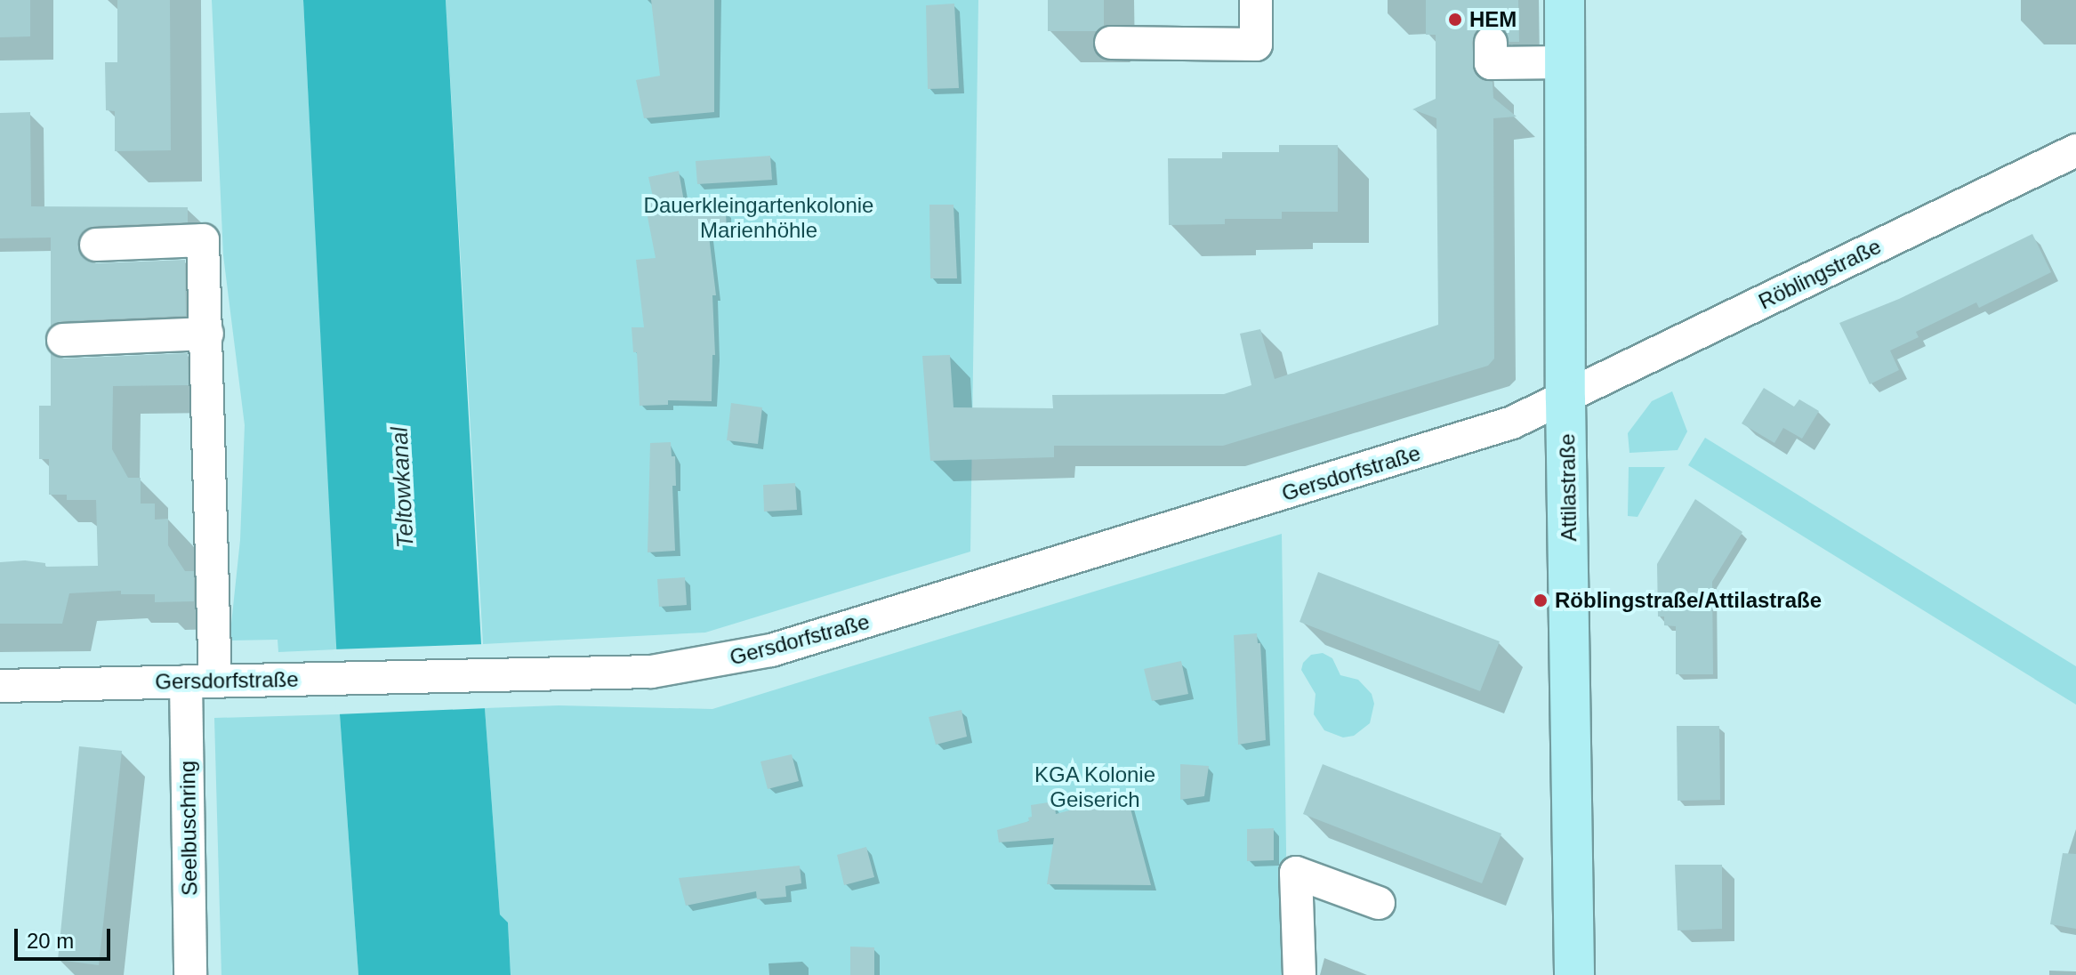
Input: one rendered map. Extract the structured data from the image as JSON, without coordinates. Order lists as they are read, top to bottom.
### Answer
{
  "streets": {
    "main road": ["Attilastraße"],
    "street": ["Röblingstraße", "Gersdorfstraße", "Seelbuschring"]
  },
  "crossings": [
    ["Röblingstraße", "Gersdorfstraße"],
    ["Röblingstraße", "Attilastraße"],
    ["Gersdorfstraße", "Attilastraße"],
    ["Gersdorfstraße", "Seelbuschring"]
  ],
  "water": ["Teltowkanal"],
  "parks": ["Dauerkleingartenkolonie Marienhöhle", "KGA Kolonie Geiserich"],
  "places": ["HEM", "Röblingstraße/Attilastraße"],
  "scale_bar": "20 m"
}
